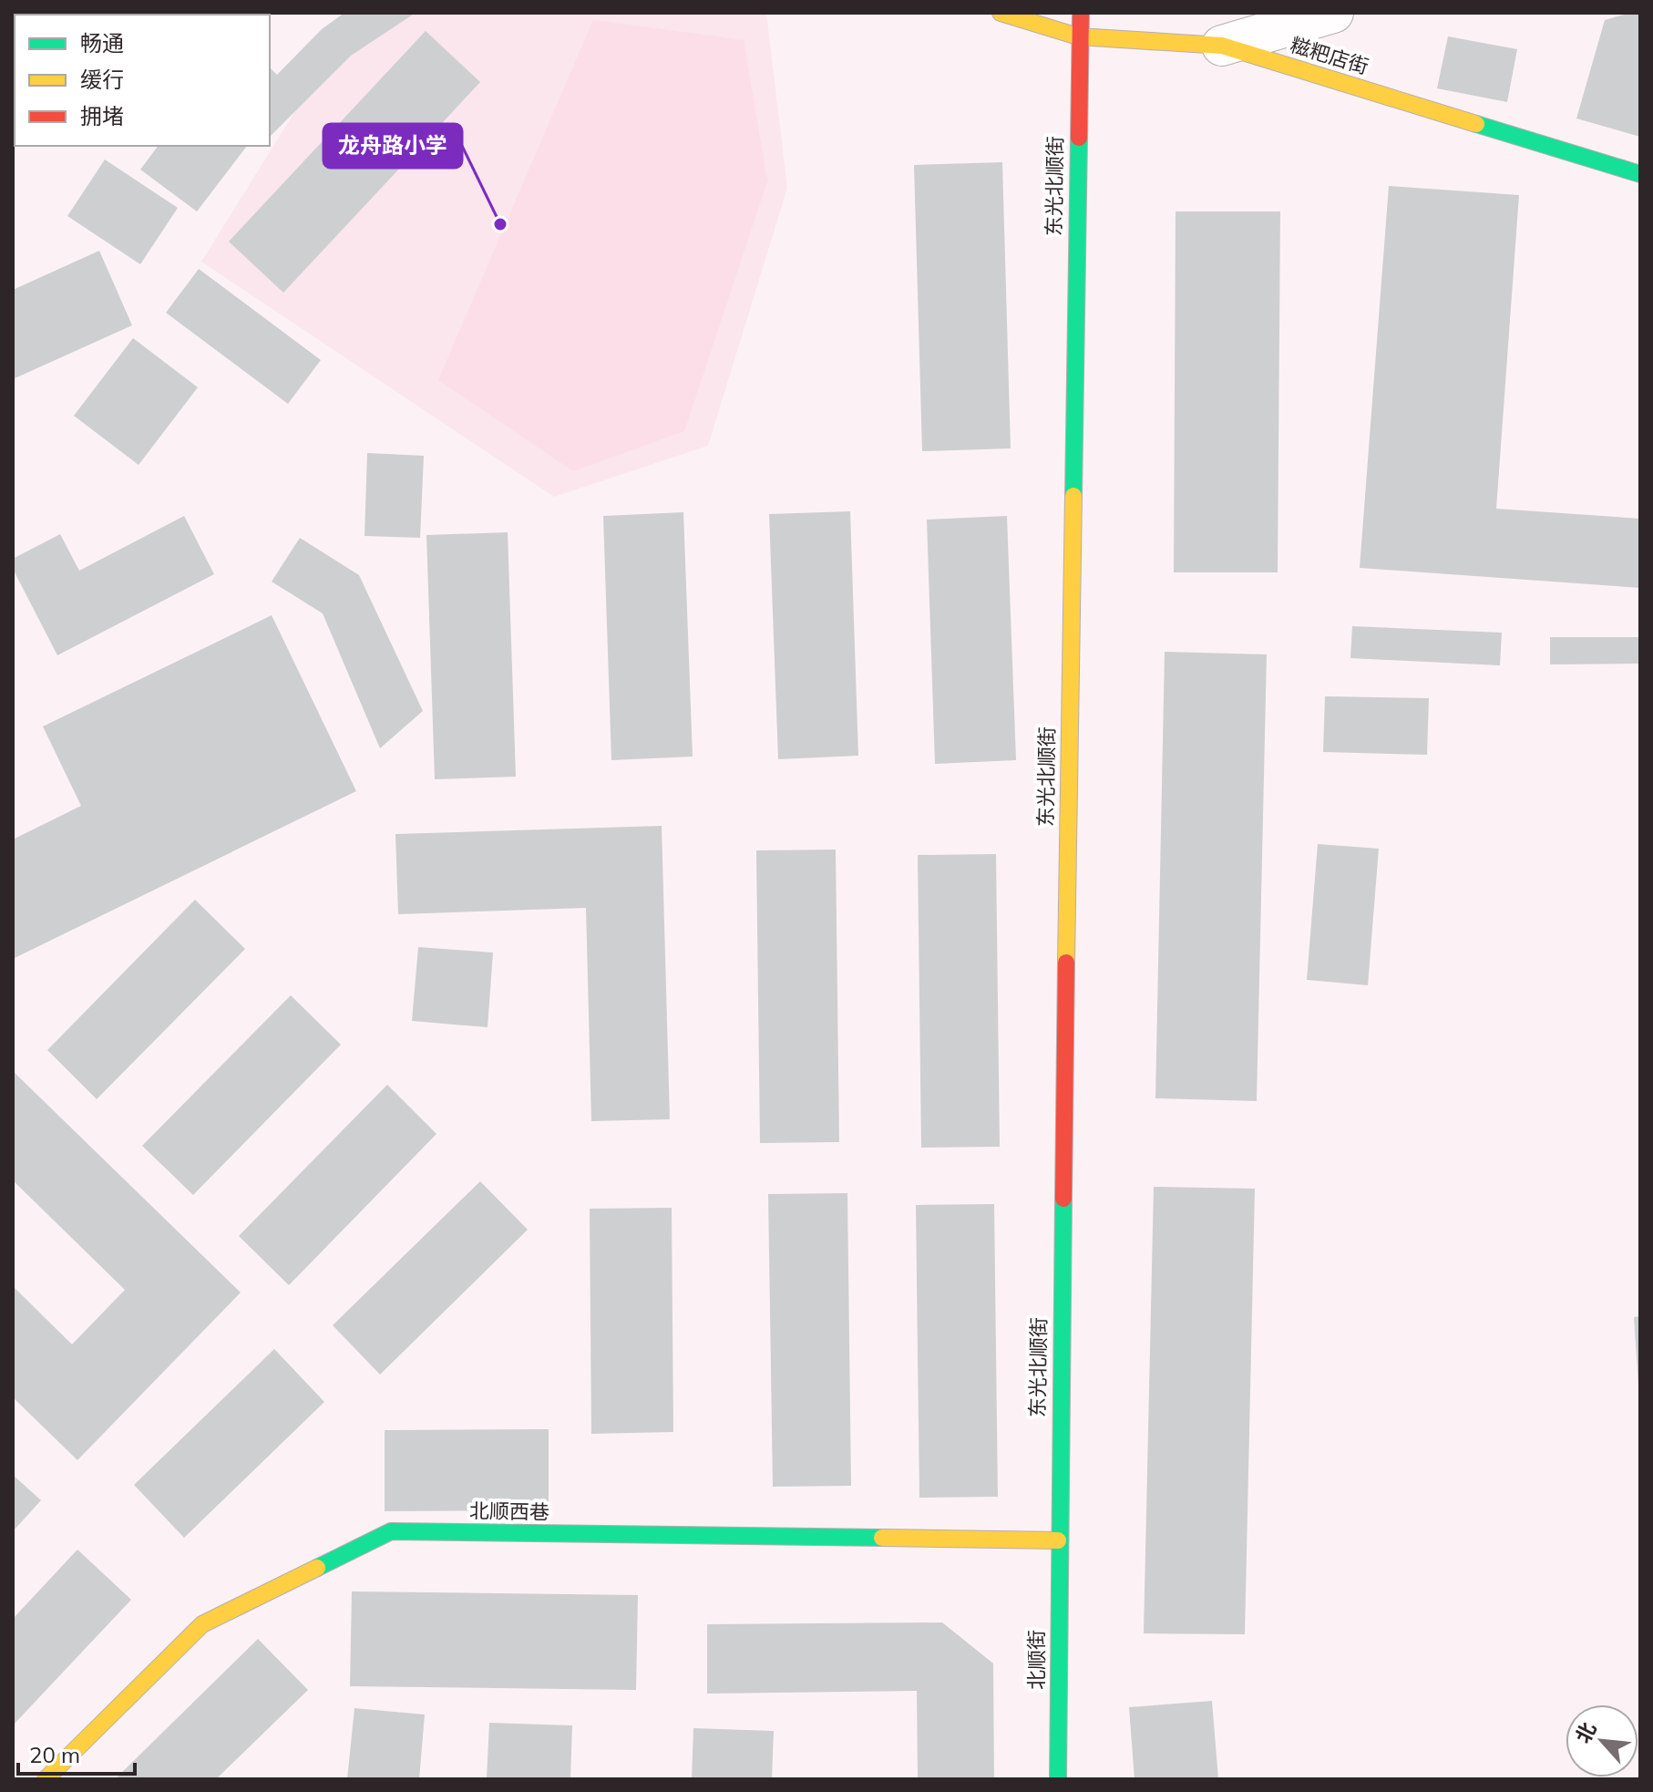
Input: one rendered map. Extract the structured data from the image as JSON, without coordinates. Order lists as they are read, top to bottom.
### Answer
{
  "streets": {
    "street": [
      "糍粑店街",
      "东光北顺街",
      "北顺西巷",
      "北顺街"
    ]
  },
  "crossings": [
    ["糍粑店街", "东光北顺街"],
    ["东光北顺街", "北顺西巷"],
    ["东光北顺街", "北顺街"],
    ["北顺西巷", "北顺街"]
  ],
  "places": ["龙舟路小学"],
  "legend": ["畅通", "缓行", "拥堵"],
  "scale_bar": "20 m",
  "north": "top left"
}
